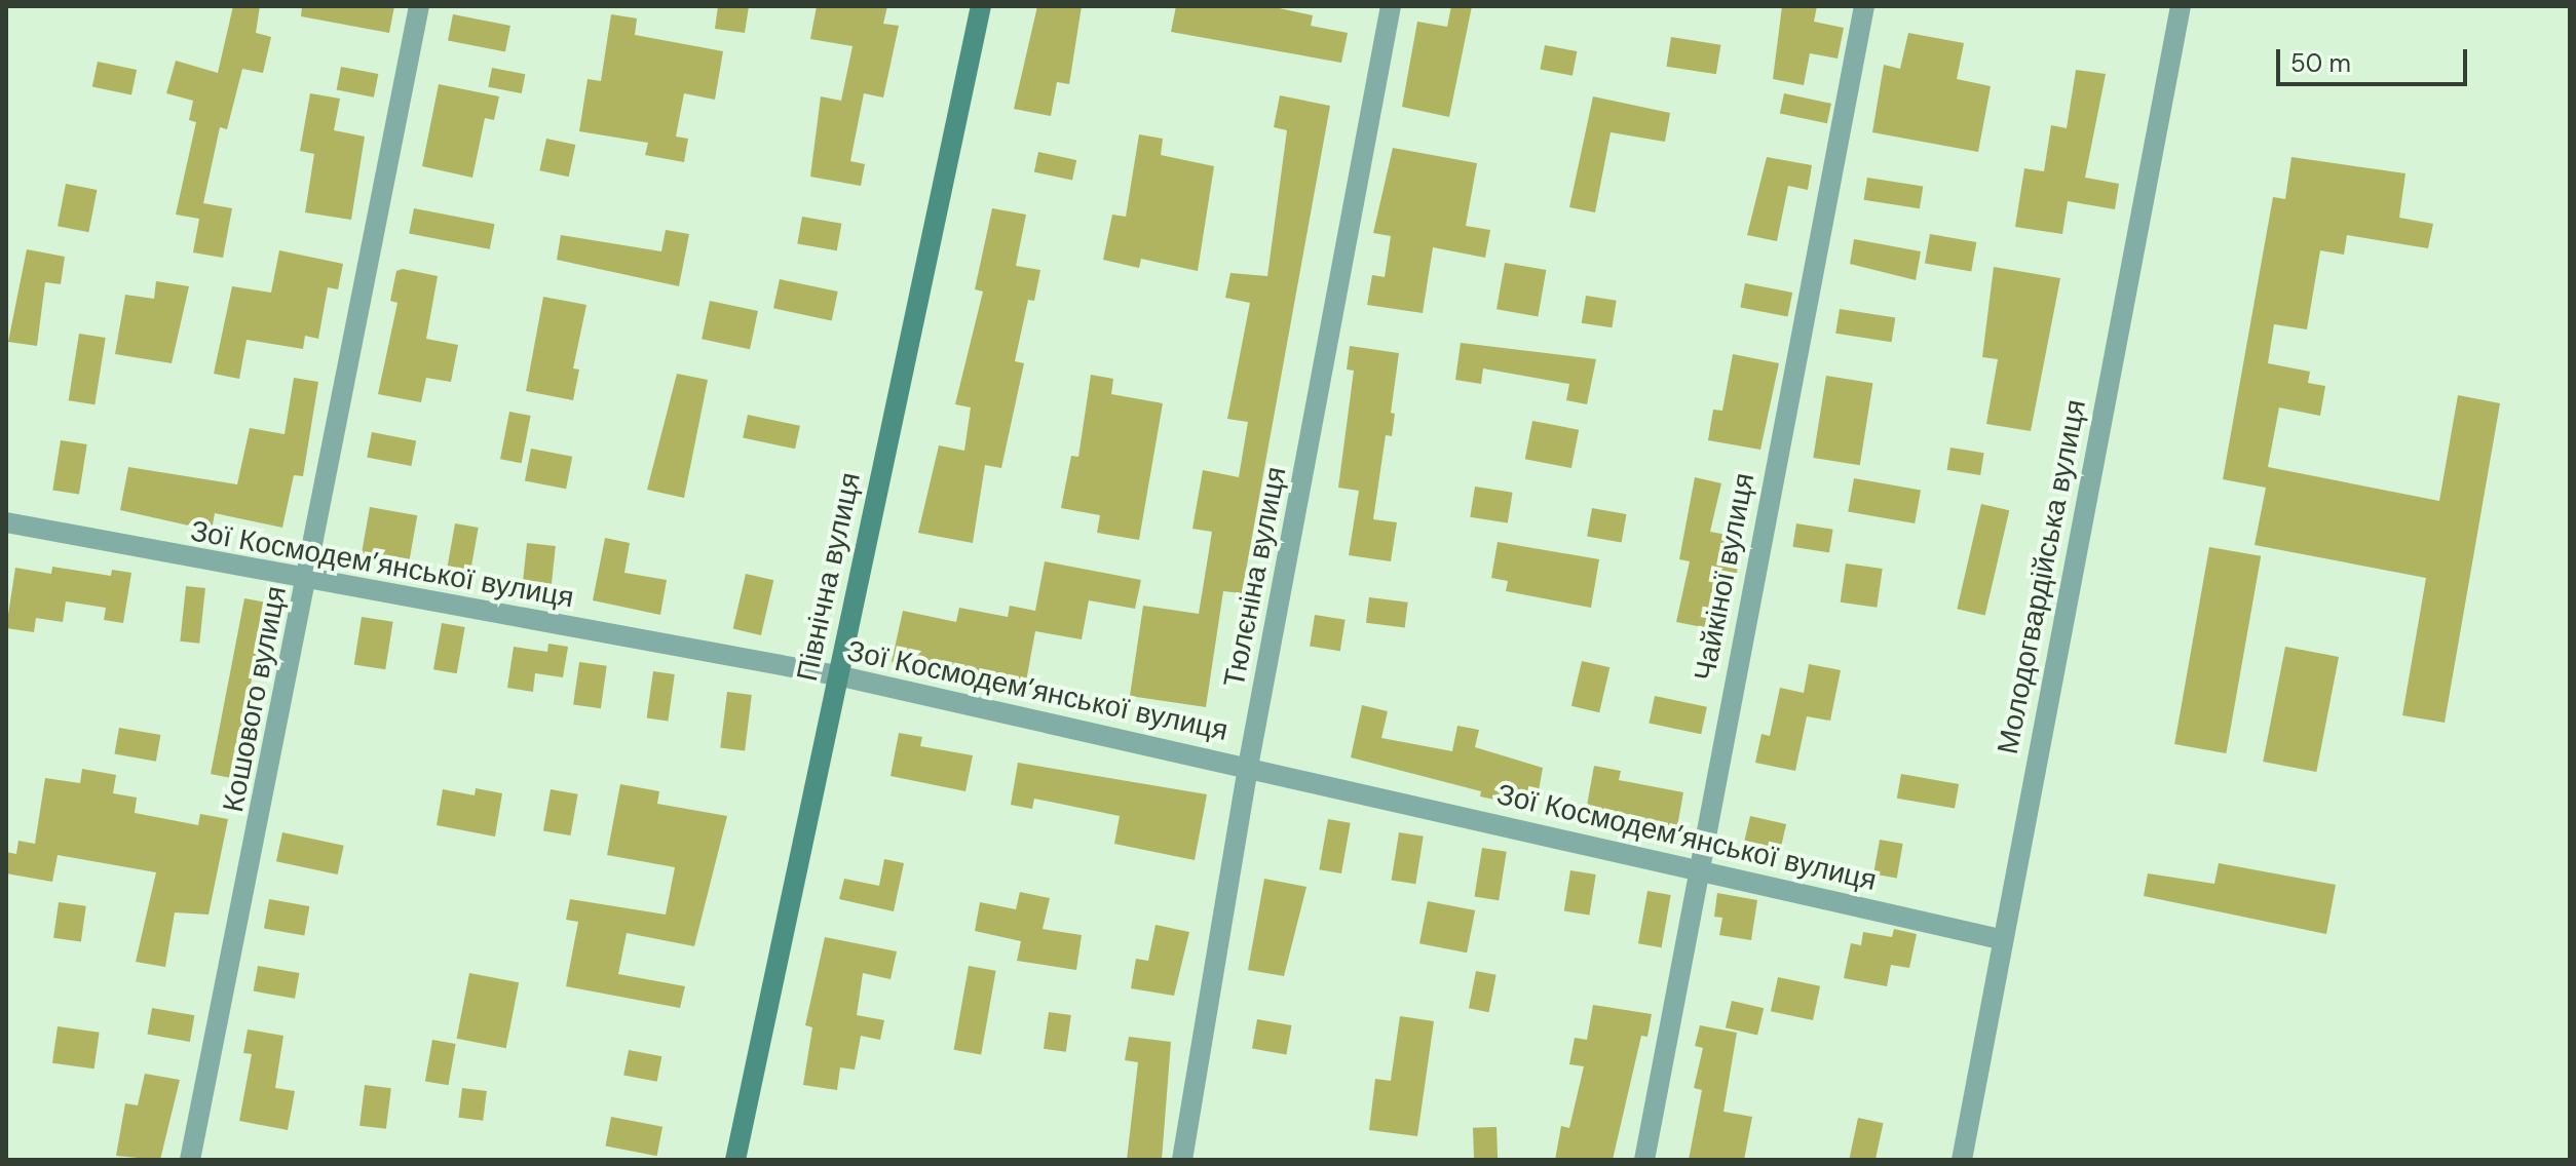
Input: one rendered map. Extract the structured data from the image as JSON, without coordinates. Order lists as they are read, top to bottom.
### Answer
{
  "streets": {
    "street": [
      "Зої Космодем’янської вулиця",
      "Північна вулиця",
      "Тюлєніна вулиця",
      "Чайкіної вулиця",
      "Молодогвардійська вулиця",
      "Кошового вулиця"
    ]
  },
  "crossings": [
    ["Зої Космодем’янської вулиця", "Північна вулиця"],
    ["Зої Космодем’янської вулиця", "Тюлєніна вулиця"],
    ["Зої Космодем’янської вулиця", "Чайкіної вулиця"],
    ["Зої Космодем’янської вулиця", "Молодогвардійська вулиця"],
    ["Зої Космодем’янської вулиця", "Кошового вулиця"]
  ],
  "scale_bar": "50 m"
}
